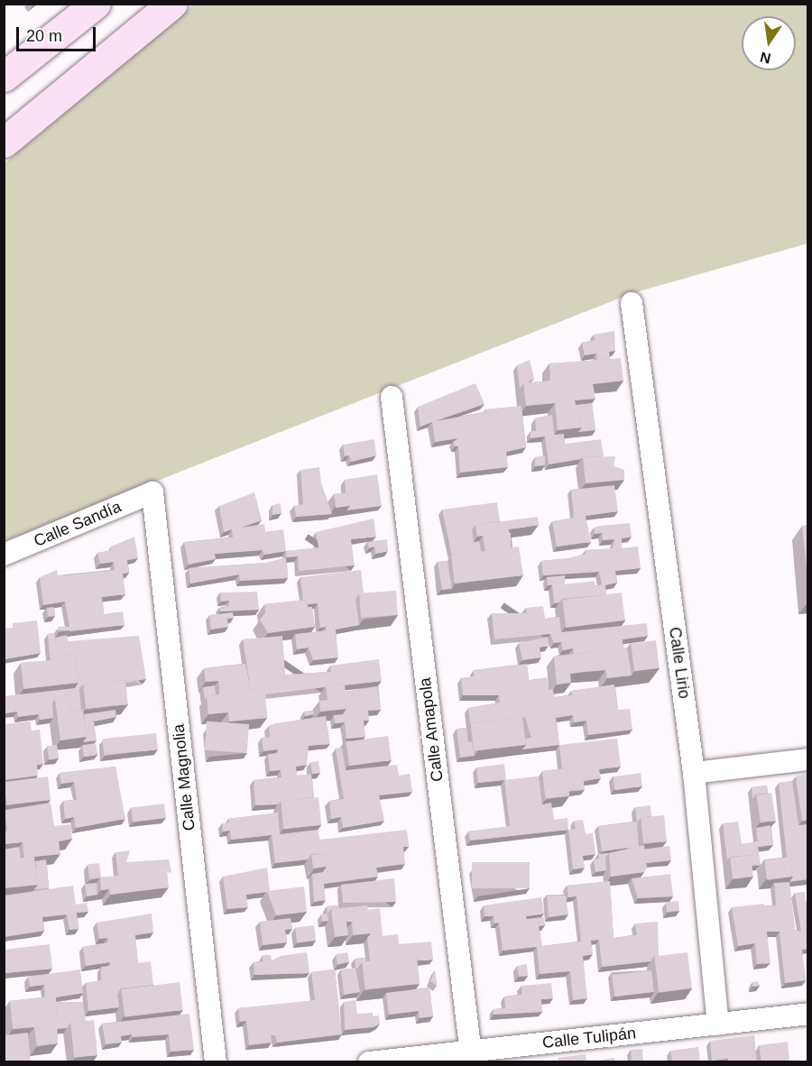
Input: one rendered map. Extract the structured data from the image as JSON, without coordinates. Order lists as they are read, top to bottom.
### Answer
{
  "streets": {
    "street": [
      "Calle Sandía",
      "Calle Lirio",
      "Calle Amapola",
      "Calle Magnolia",
      "Calle Tulipán"
    ]
  },
  "crossings": [
    ["Calle Sandía", "Calle Magnolia"],
    ["Calle Lirio", "Calle Tulipán"],
    ["Calle Amapola", "Calle Tulipán"]
  ],
  "scale_bar": "20 m",
  "north": "bottom"
}
